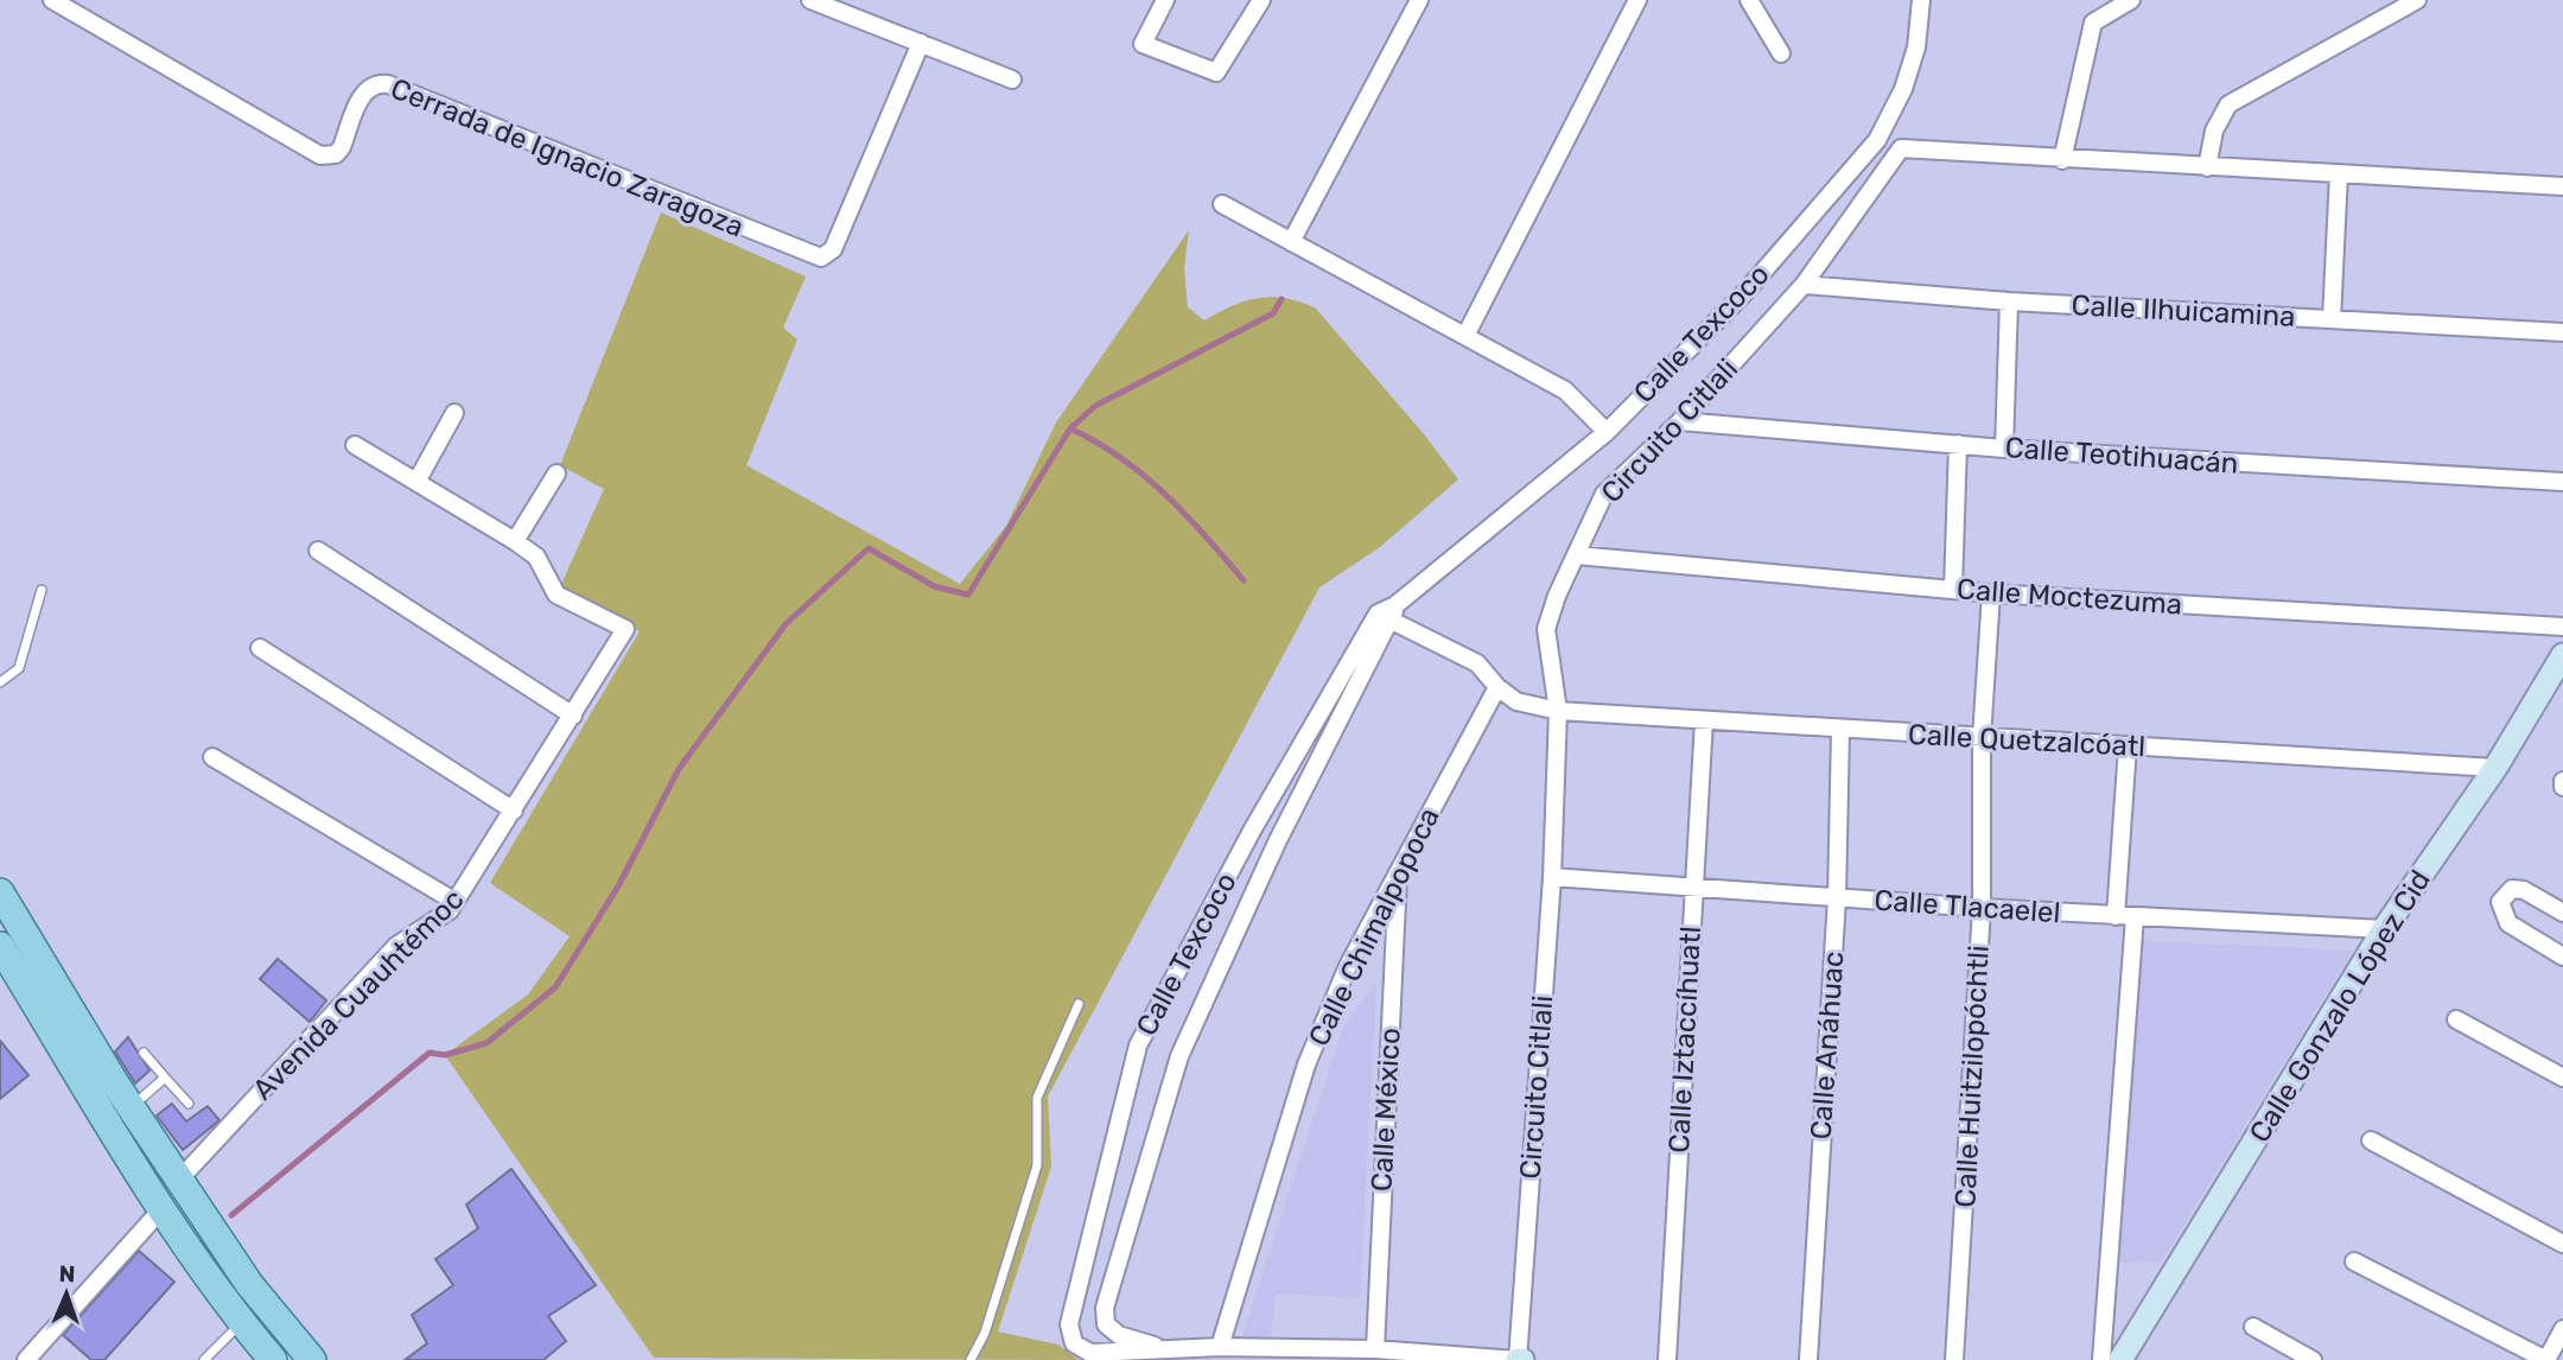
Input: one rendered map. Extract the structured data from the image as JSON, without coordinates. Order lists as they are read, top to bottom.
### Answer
{
  "streets": {
    "street": [
      "Cerrada de Ignacio Zaragoza",
      "Calle Ilhuicamina",
      "Calle Texcoco",
      "Circuito Citlali",
      "Calle Teotihuacán",
      "Calle Moctezuma",
      "Calle Quetzalcóatl",
      "Calle Tlacaelel",
      "Calle Chimalpopoca",
      "Avenida Cuauhtémoc",
      "Calle Gonzalo López Cid",
      "Calle Iztaccíhuatl",
      "Calle Anáhuac",
      "Calle Huitzilopóchtli",
      "Calle México"
    ]
  },
  "crossings": [
    ["Calle Ilhuicamina", "Circuito Citlali"],
    ["Circuito Citlali", "Calle Teotihuacán"],
    ["Circuito Citlali", "Calle Moctezuma"],
    ["Circuito Citlali", "Calle Quetzalcóatl"],
    ["Circuito Citlali", "Calle Tlacaelel"],
    ["Calle Moctezuma", "Calle Huitzilopóchtli"],
    ["Calle Quetzalcóatl", "Calle Chimalpopoca"],
    ["Calle Quetzalcóatl", "Calle Gonzalo López Cid"],
    ["Calle Quetzalcóatl", "Calle Iztaccíhuatl"],
    ["Calle Quetzalcóatl", "Calle Anáhuac"],
    ["Calle Quetzalcóatl", "Calle Huitzilopóchtli"],
    ["Calle Tlacaelel", "Calle Gonzalo López Cid"],
    ["Calle Tlacaelel", "Calle Iztaccíhuatl"],
    ["Calle Tlacaelel", "Calle Anáhuac"],
    ["Calle Tlacaelel", "Calle Huitzilopóchtli"],
    ["Calle Chimalpopoca", "Calle México"]
  ],
  "north": "top"
}
